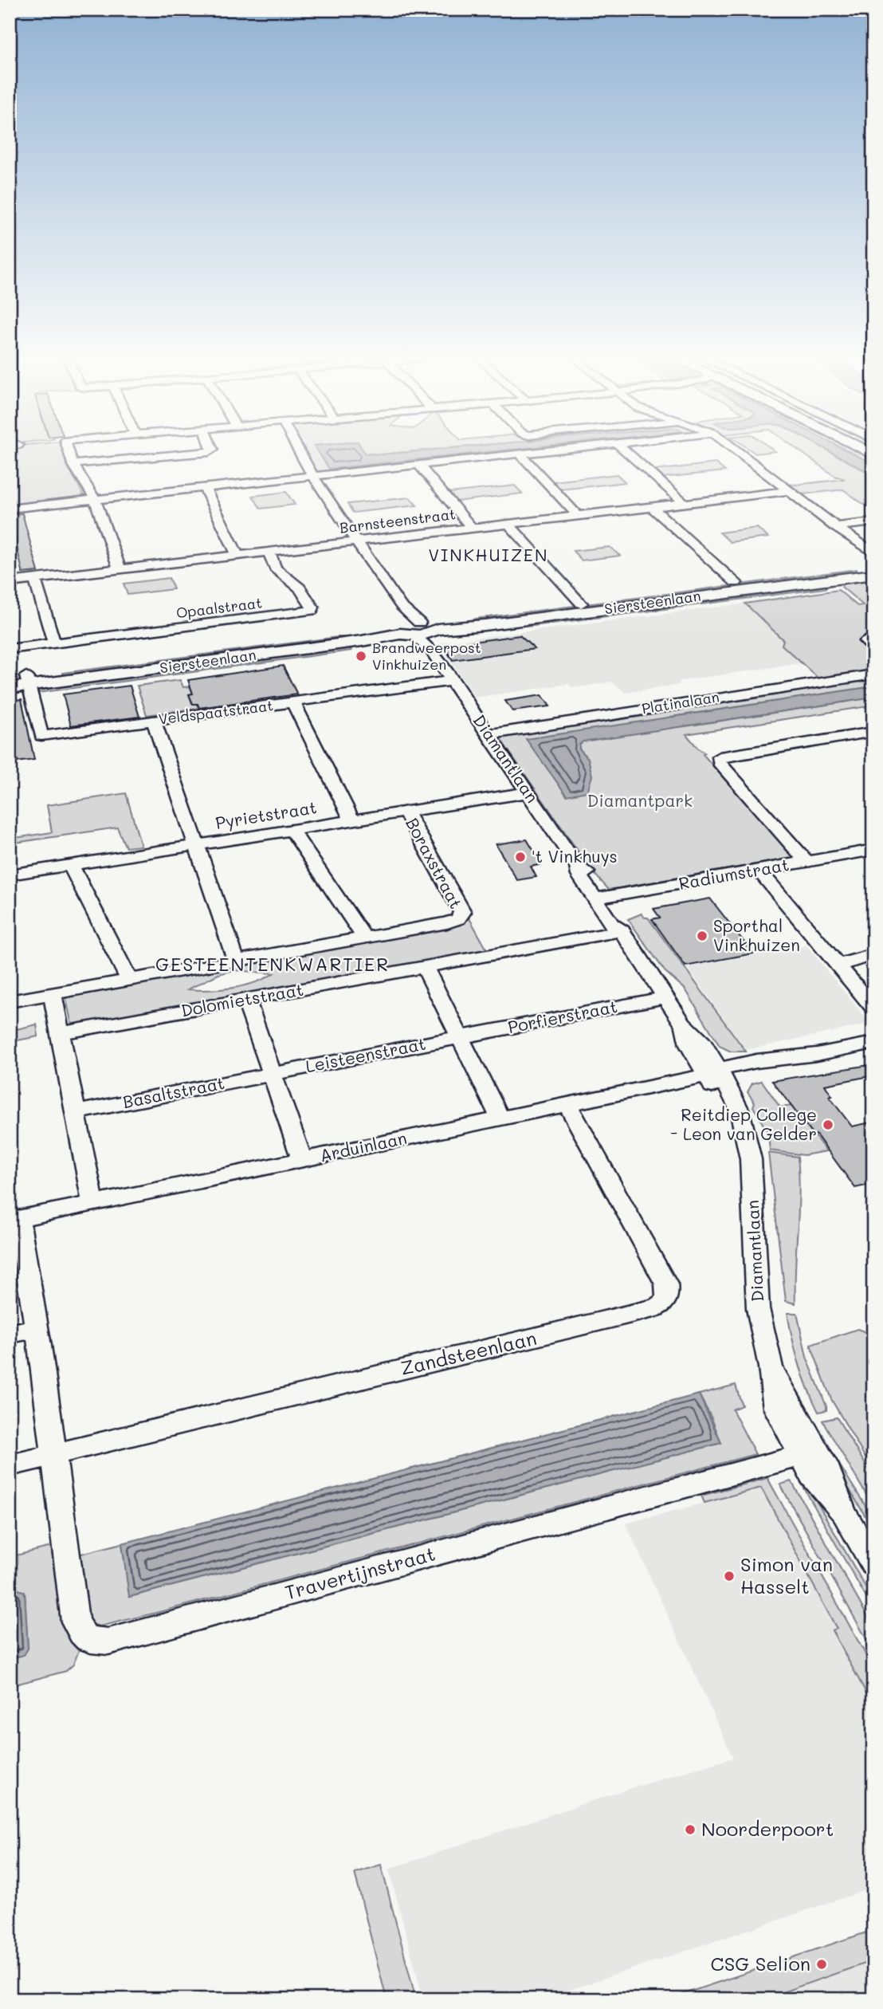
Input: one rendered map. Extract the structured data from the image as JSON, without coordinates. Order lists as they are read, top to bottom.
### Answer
{
  "streets": {
    "main road": ["Siersteenlaan"],
    "street": [
      "Barnsteenstraat",
      "Opaalstraat",
      "Platinalaan",
      "Veldspaatstraat",
      "Diamantlaan",
      "Pyrietstraat",
      "Boraxstraat",
      "Radiumstraat",
      "Dolomietstraat",
      "Porfierstraat",
      "Leisteenstraat",
      "Basaltstraat",
      "Arduinlaan",
      "Zandsteenlaan",
      "Travertijnstraat"
    ]
  },
  "crossings": [
    ["Barnsteenstraat", "Opaalstraat"],
    ["Siersteenlaan", "Veldspaatstraat"],
    ["Siersteenlaan", "Diamantlaan"],
    ["Platinalaan", "Diamantlaan"],
    ["Veldspaatstraat", "Diamantlaan"],
    ["Diamantlaan", "Pyrietstraat"],
    ["Diamantlaan", "Radiumstraat"],
    ["Diamantlaan", "Dolomietstraat"],
    ["Diamantlaan", "Porfierstraat"],
    ["Diamantlaan", "Arduinlaan"],
    ["Diamantlaan", "Travertijnstraat"],
    ["Pyrietstraat", "Boraxstraat"],
    ["Porfierstraat", "Leisteenstraat"],
    ["Leisteenstraat", "Basaltstraat"],
    ["Arduinlaan", "Zandsteenlaan"],
    ["Zandsteenlaan", "Travertijnstraat"]
  ],
  "districts": ["VINKHUIZEN", "GESTEENTENKWARTIER"],
  "parks": ["Diamantpark"],
  "places": [
    "Brandweerpost Vinkhuizen",
    "'t Vinkhuys",
    "Sporthal Vinkhuizen",
    "Reitdiep College - Leon van Gelder",
    "Simon van Hasselt",
    "Noorderpoort",
    "CSG Selion"
  ]
}
